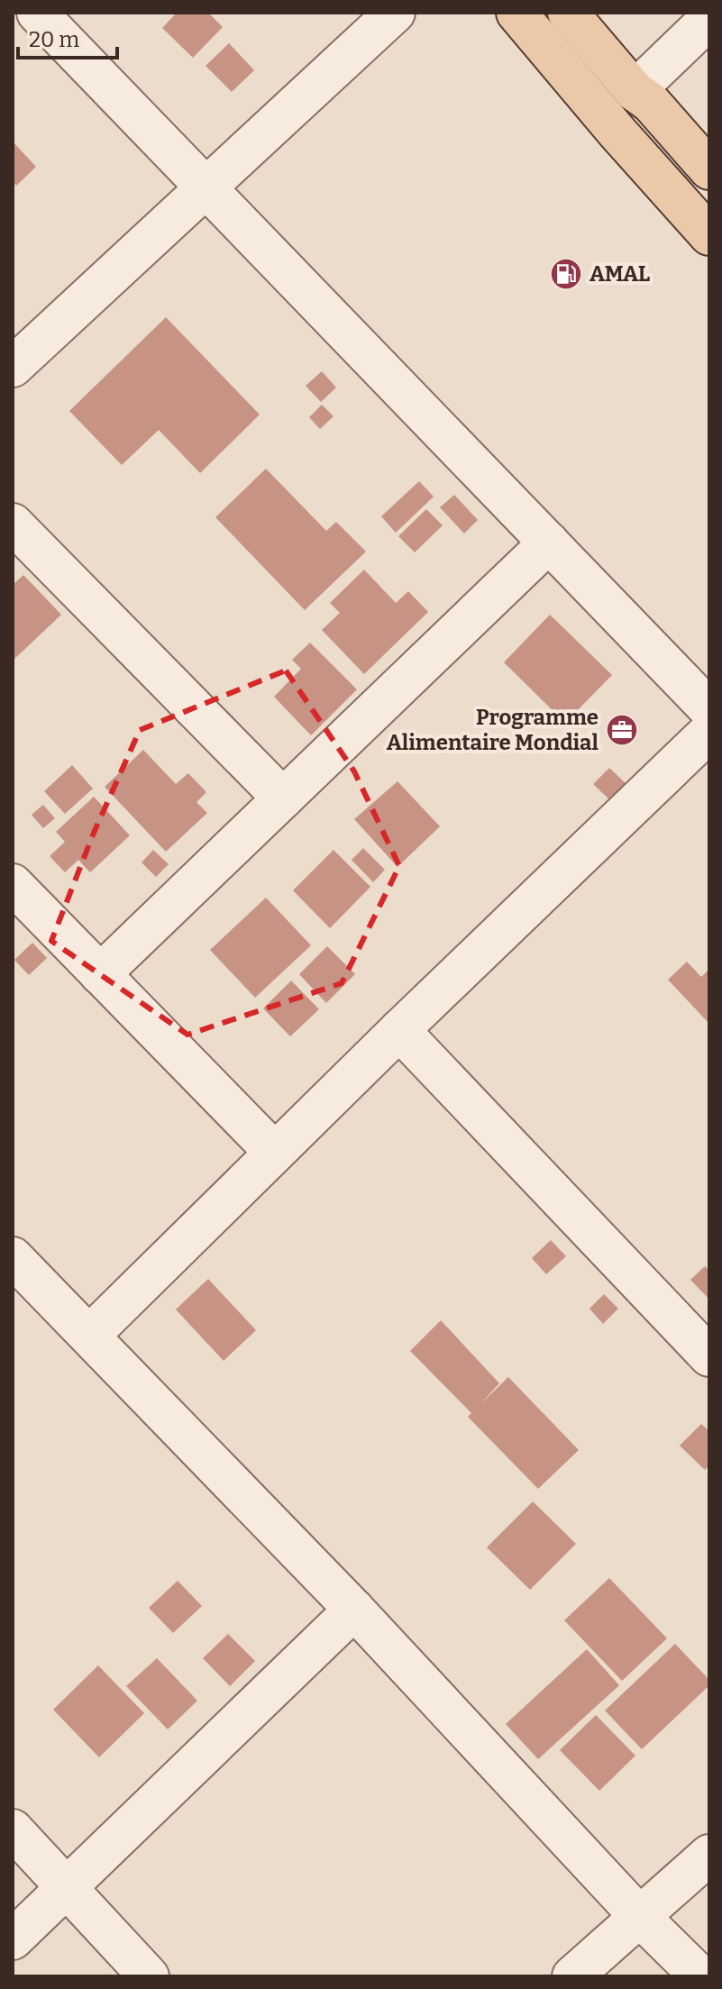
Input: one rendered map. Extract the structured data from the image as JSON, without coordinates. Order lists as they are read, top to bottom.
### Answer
{
  "places": {
    "fuel station": ["AMAL"],
    "office": ["Programme Alimentaire Mondial"]
  },
  "scale_bar": "20 m"
}
